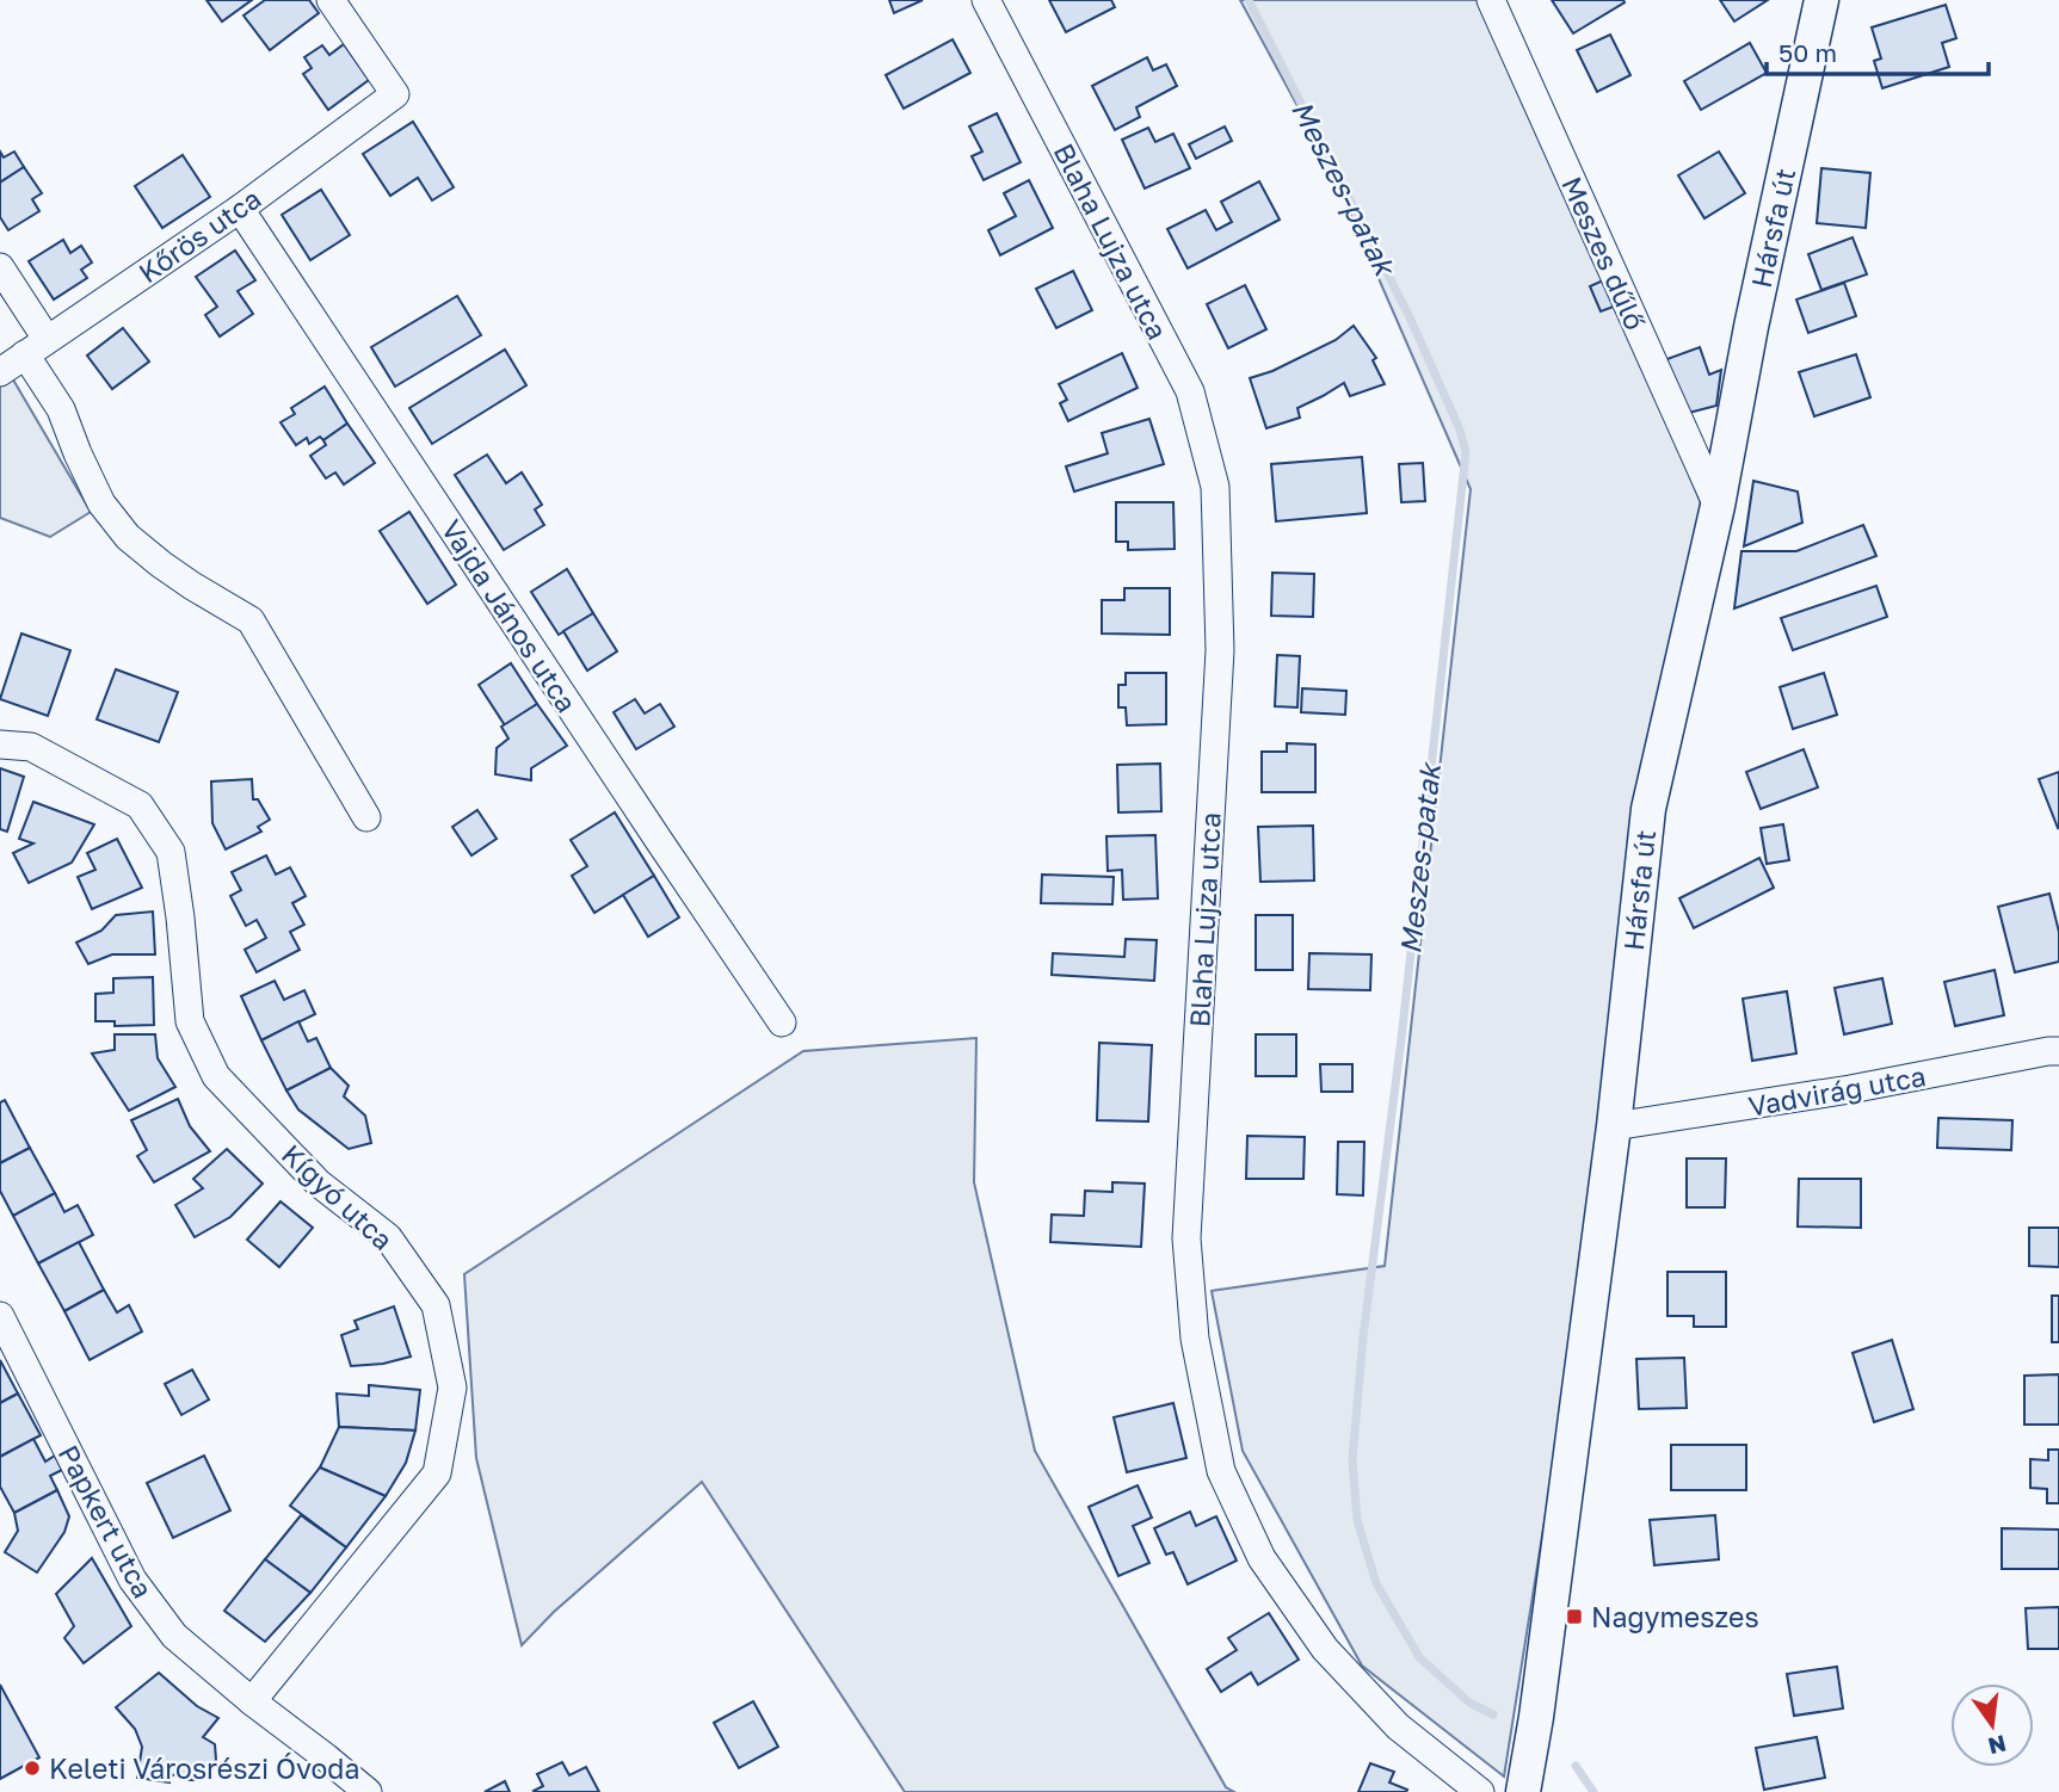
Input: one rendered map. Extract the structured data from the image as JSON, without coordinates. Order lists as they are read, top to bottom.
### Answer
{
  "streets": {
    "street": [
      "Hársfa út",
      "Kőrös utca",
      "Blaha Lujza utca",
      "Meszes dűlő",
      "Vajda János utca",
      "Vadvirág utca",
      "Kígyó utca",
      "Papkert utca"
    ]
  },
  "crossings": [
    ["Hársfa út", "Meszes dűlő"],
    ["Hársfa út", "Vadvirág utca"],
    ["Kőrös utca", "Vajda János utca"],
    ["Kígyó utca", "Papkert utca"]
  ],
  "water": ["Meszes-patak"],
  "places": {
    "transit": ["Nagymeszes"],
    "other": ["Keleti Városrészi Óvoda"]
  },
  "scale_bar": "50 m",
  "north": "bottom"
}
